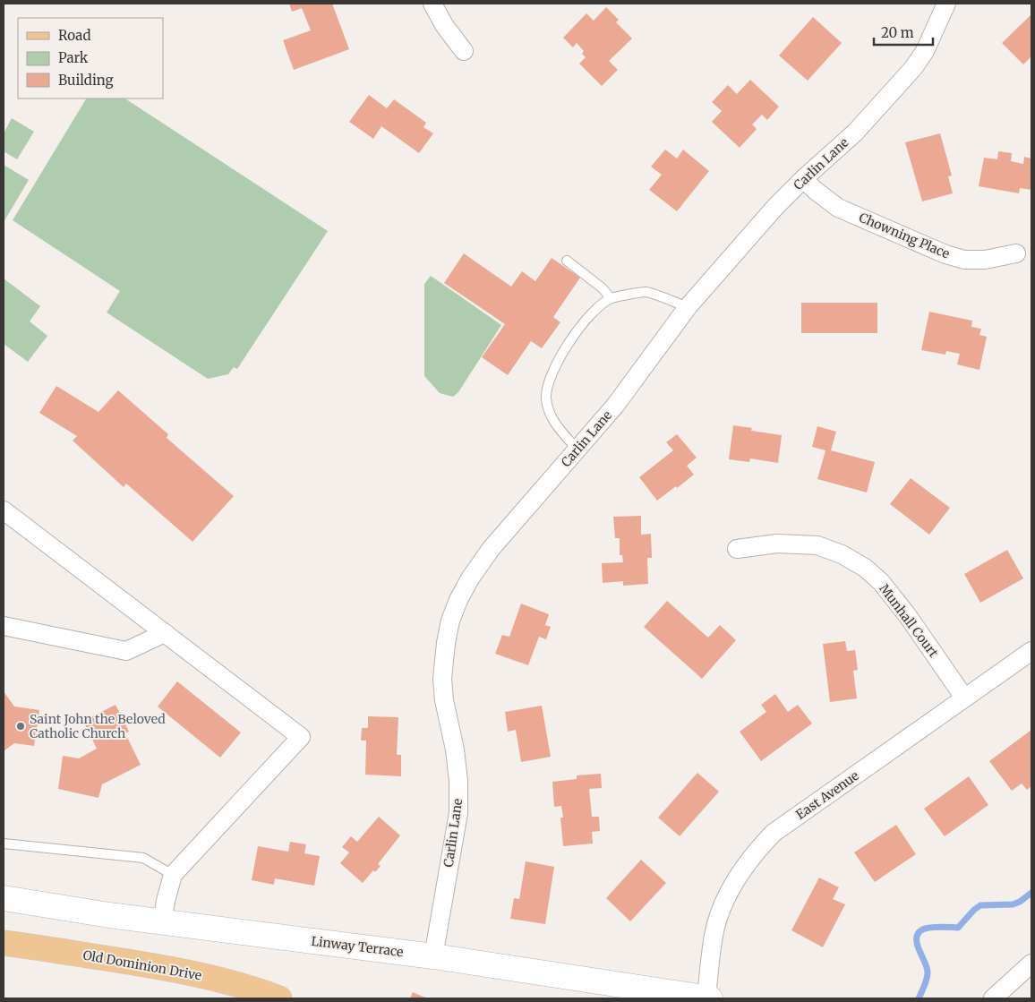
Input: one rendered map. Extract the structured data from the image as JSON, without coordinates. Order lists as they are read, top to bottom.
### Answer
{
  "streets": {
    "main road": ["Old Dominion Drive"],
    "street": [
      "Carlin Lane",
      "Chowning Place",
      "Munhall Court",
      "East Avenue",
      "Linway Terrace"
    ]
  },
  "crossings": [
    ["Carlin Lane", "Chowning Place"],
    ["Carlin Lane", "Linway Terrace"],
    ["Munhall Court", "East Avenue"],
    ["East Avenue", "Linway Terrace"]
  ],
  "places": ["Saint John the Beloved Catholic Church"],
  "legend": ["Road", "Park", "Building"],
  "scale_bar": "20 m"
}
